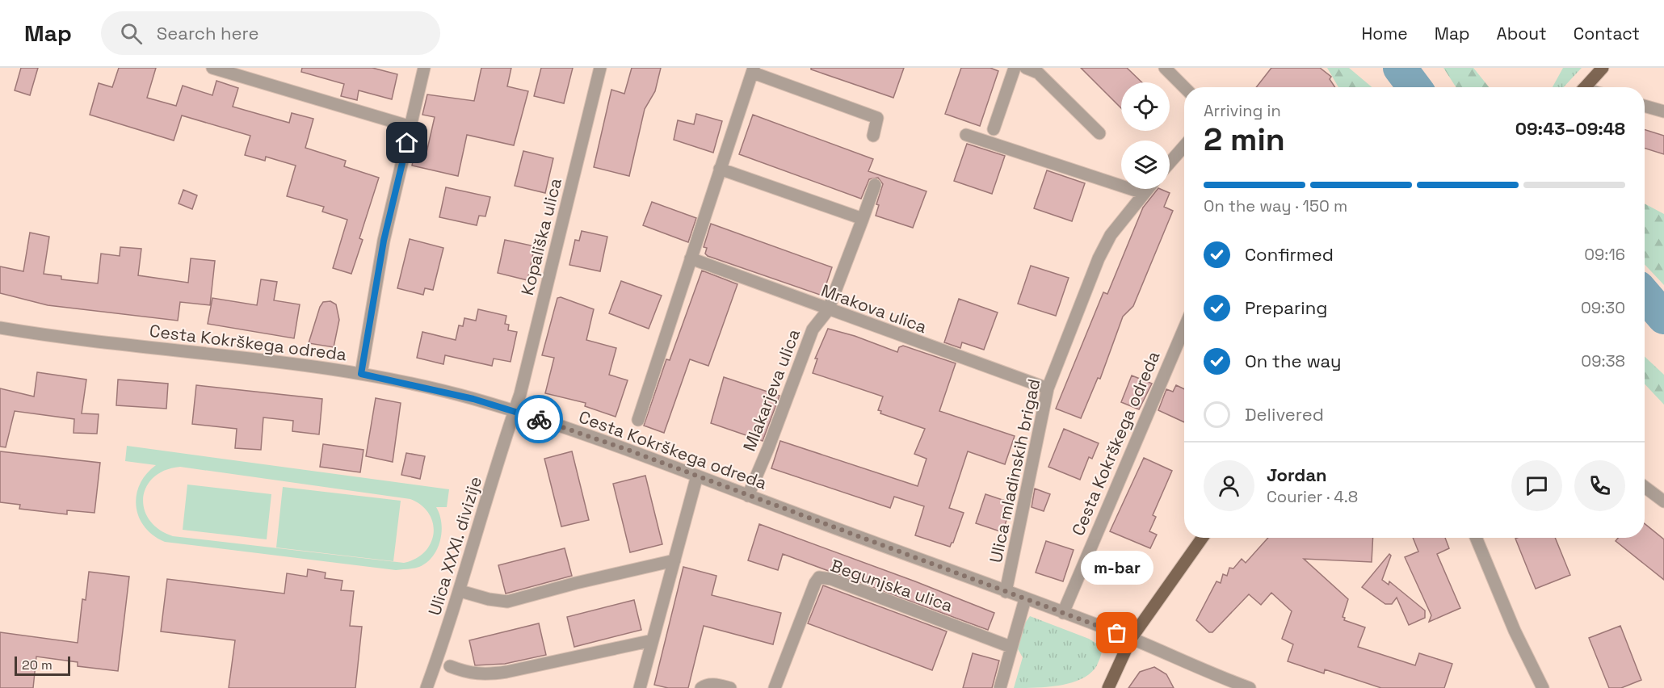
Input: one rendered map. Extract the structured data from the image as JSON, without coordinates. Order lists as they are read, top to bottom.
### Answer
{
  "streets": {
    "street": [
      "Kopališka ulica",
      "Mrakova ulica",
      "Cesta Kokrškega odreda",
      "Mlakarjeva ulica",
      "Ulica mladinskih brigad",
      "Ulica XXXI. divizije",
      "Begunjska ulica"
    ]
  },
  "crossings": [
    ["Kopališka ulica", "Cesta Kokrškega odreda"],
    ["Kopališka ulica", "Ulica XXXI. divizije"],
    ["Mrakova ulica", "Mlakarjeva ulica"],
    ["Mrakova ulica", "Ulica mladinskih brigad"],
    ["Cesta Kokrškega odreda", "Mlakarjeva ulica"],
    ["Cesta Kokrškega odreda", "Ulica mladinskih brigad"],
    ["Cesta Kokrškega odreda", "Ulica XXXI. divizije"]
  ],
  "places": ["m-bar"],
  "scale_bar": "20 m",
  "page": {
    "header": "Map",
    "search": "Search here",
    "nav": [
      "Home",
      "Map",
      "About",
      "Contact"
    ],
    "heading": ["2 min", "Arriving in", "09:43–09:48"],
    "panel": ["Jordan", "Courier · 4.8"],
    "bar": "On the way · 150 m",
    "list": [
      ["Confirmed", "09:16"],
      ["Preparing", "09:30"],
      ["On the way", "09:38"],
      "Delivered"
    ],
    "bubble": "m-bar",
    "scale": "20 m"
  }
}
